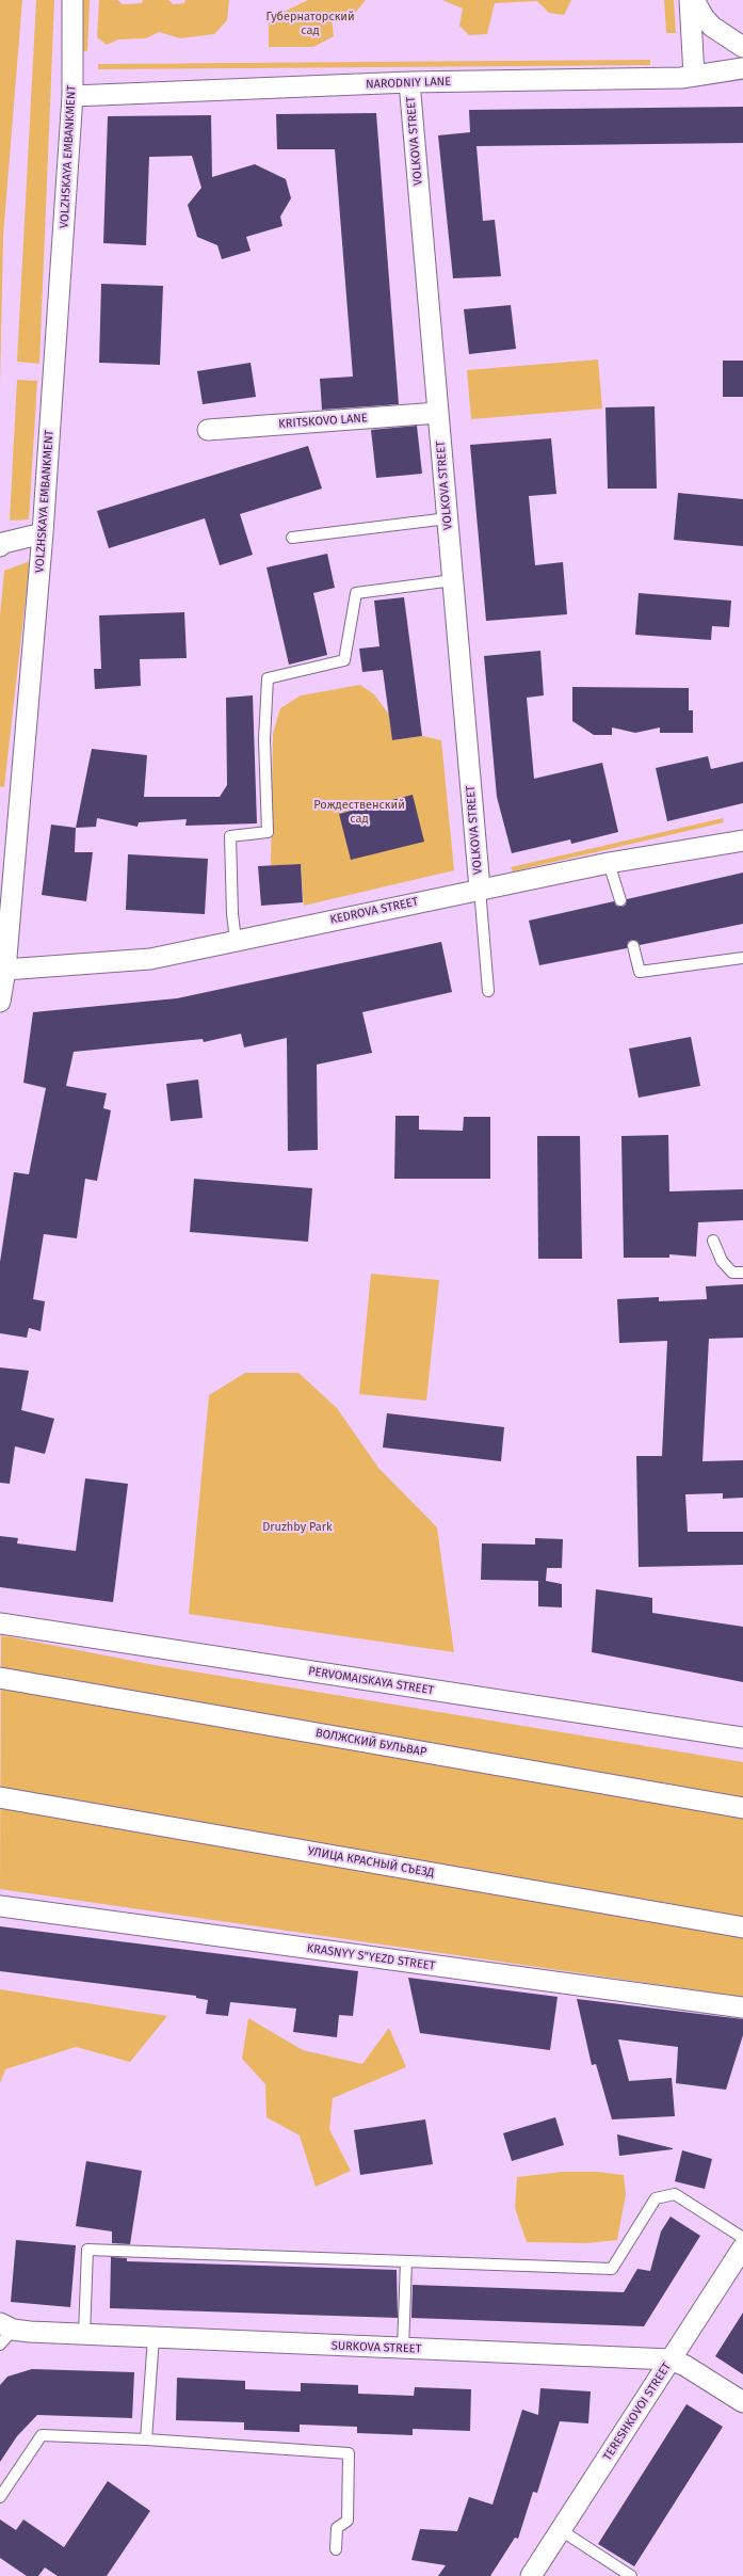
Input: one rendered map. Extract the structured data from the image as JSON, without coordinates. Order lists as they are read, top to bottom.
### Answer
{
  "streets": {
    "street": [
      "NARODNIY LANE",
      "VOLKOVA STREET",
      "VOLZHSKAYA EMBANKMENT",
      "KRITSKOVO LANE",
      "KEDROVA STREET",
      "PERVOMAISKAYA STREET",
      "ВОЛЖСКИЙ БУЛЬВАР",
      "УЛИЦА КРАСНЫЙ СЪЕЗД",
      "KRASNYY S\"YEZD STREET",
      "SURKOVA STREET",
      "TERESHKOVOI STREET"
    ]
  },
  "crossings": [
    ["NARODNIY LANE", "VOLKOVA STREET"],
    ["NARODNIY LANE", "VOLZHSKAYA EMBANKMENT"],
    ["VOLKOVA STREET", "KRITSKOVO LANE"],
    ["VOLKOVA STREET", "KEDROVA STREET"],
    ["VOLZHSKAYA EMBANKMENT", "KEDROVA STREET"],
    ["SURKOVA STREET", "TERESHKOVOI STREET"]
  ],
  "parks": ["Губернаторский сад", "Рождественский сад", "Druzhby Park"]
}
